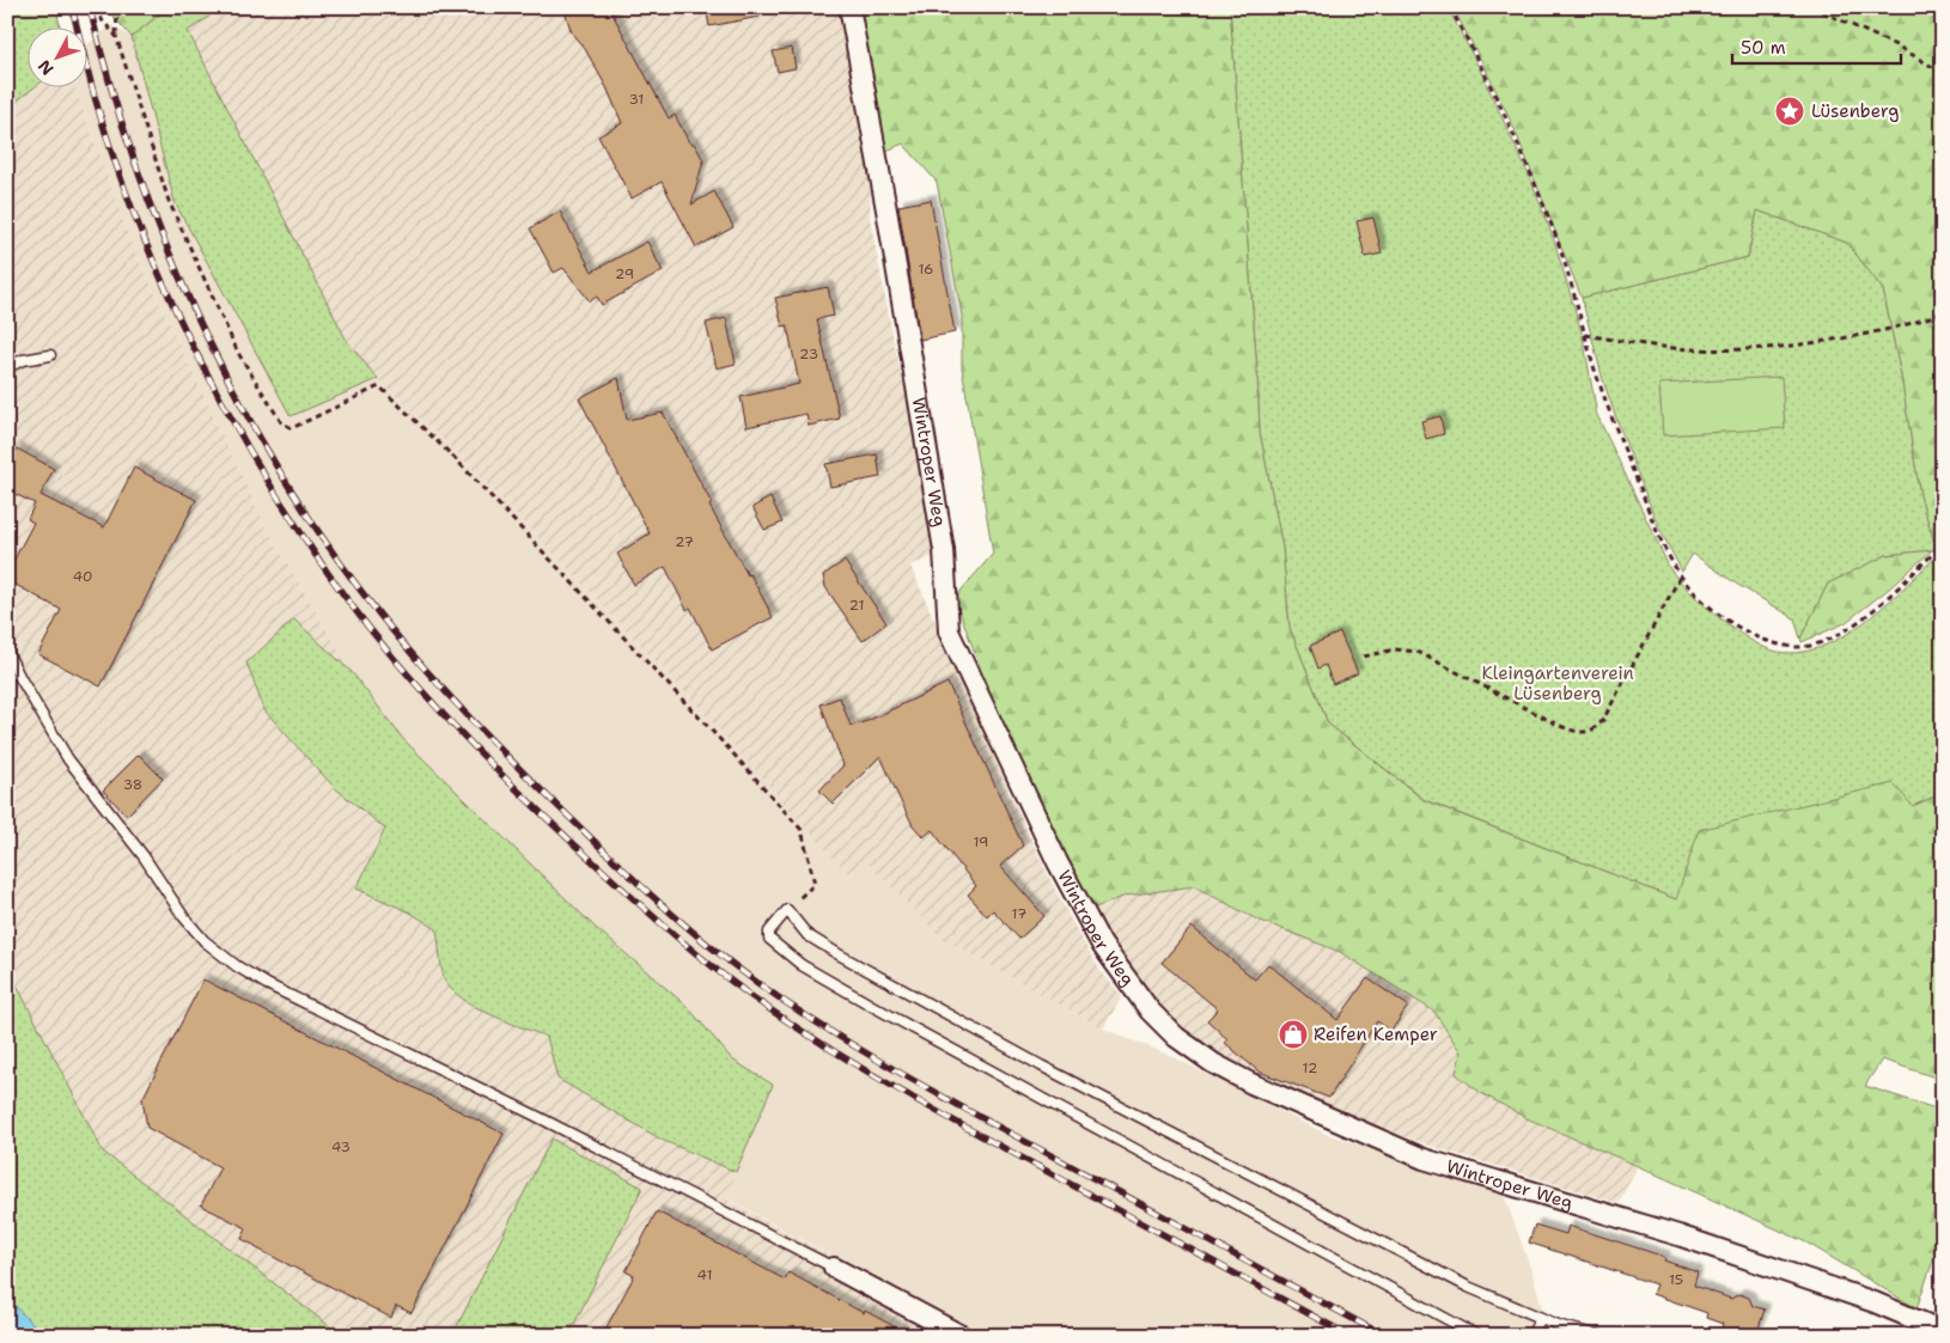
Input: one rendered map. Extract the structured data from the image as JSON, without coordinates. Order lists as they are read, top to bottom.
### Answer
{
  "streets": {
    "street": ["Wintroper Weg"]
  },
  "parks": ["Kleingartenverein Lüsenberg"],
  "places": {
    "place": ["Lüsenberg"],
    "shop": ["Reifen Kemper"]
  },
  "house_numbers": [
    "31",
    "16",
    "29",
    "23",
    "27",
    "40",
    "21",
    "38",
    "19",
    "17",
    "12",
    "43",
    "41",
    "15"
  ],
  "scale_bar": "50 m",
  "north": "bottom left"
}
